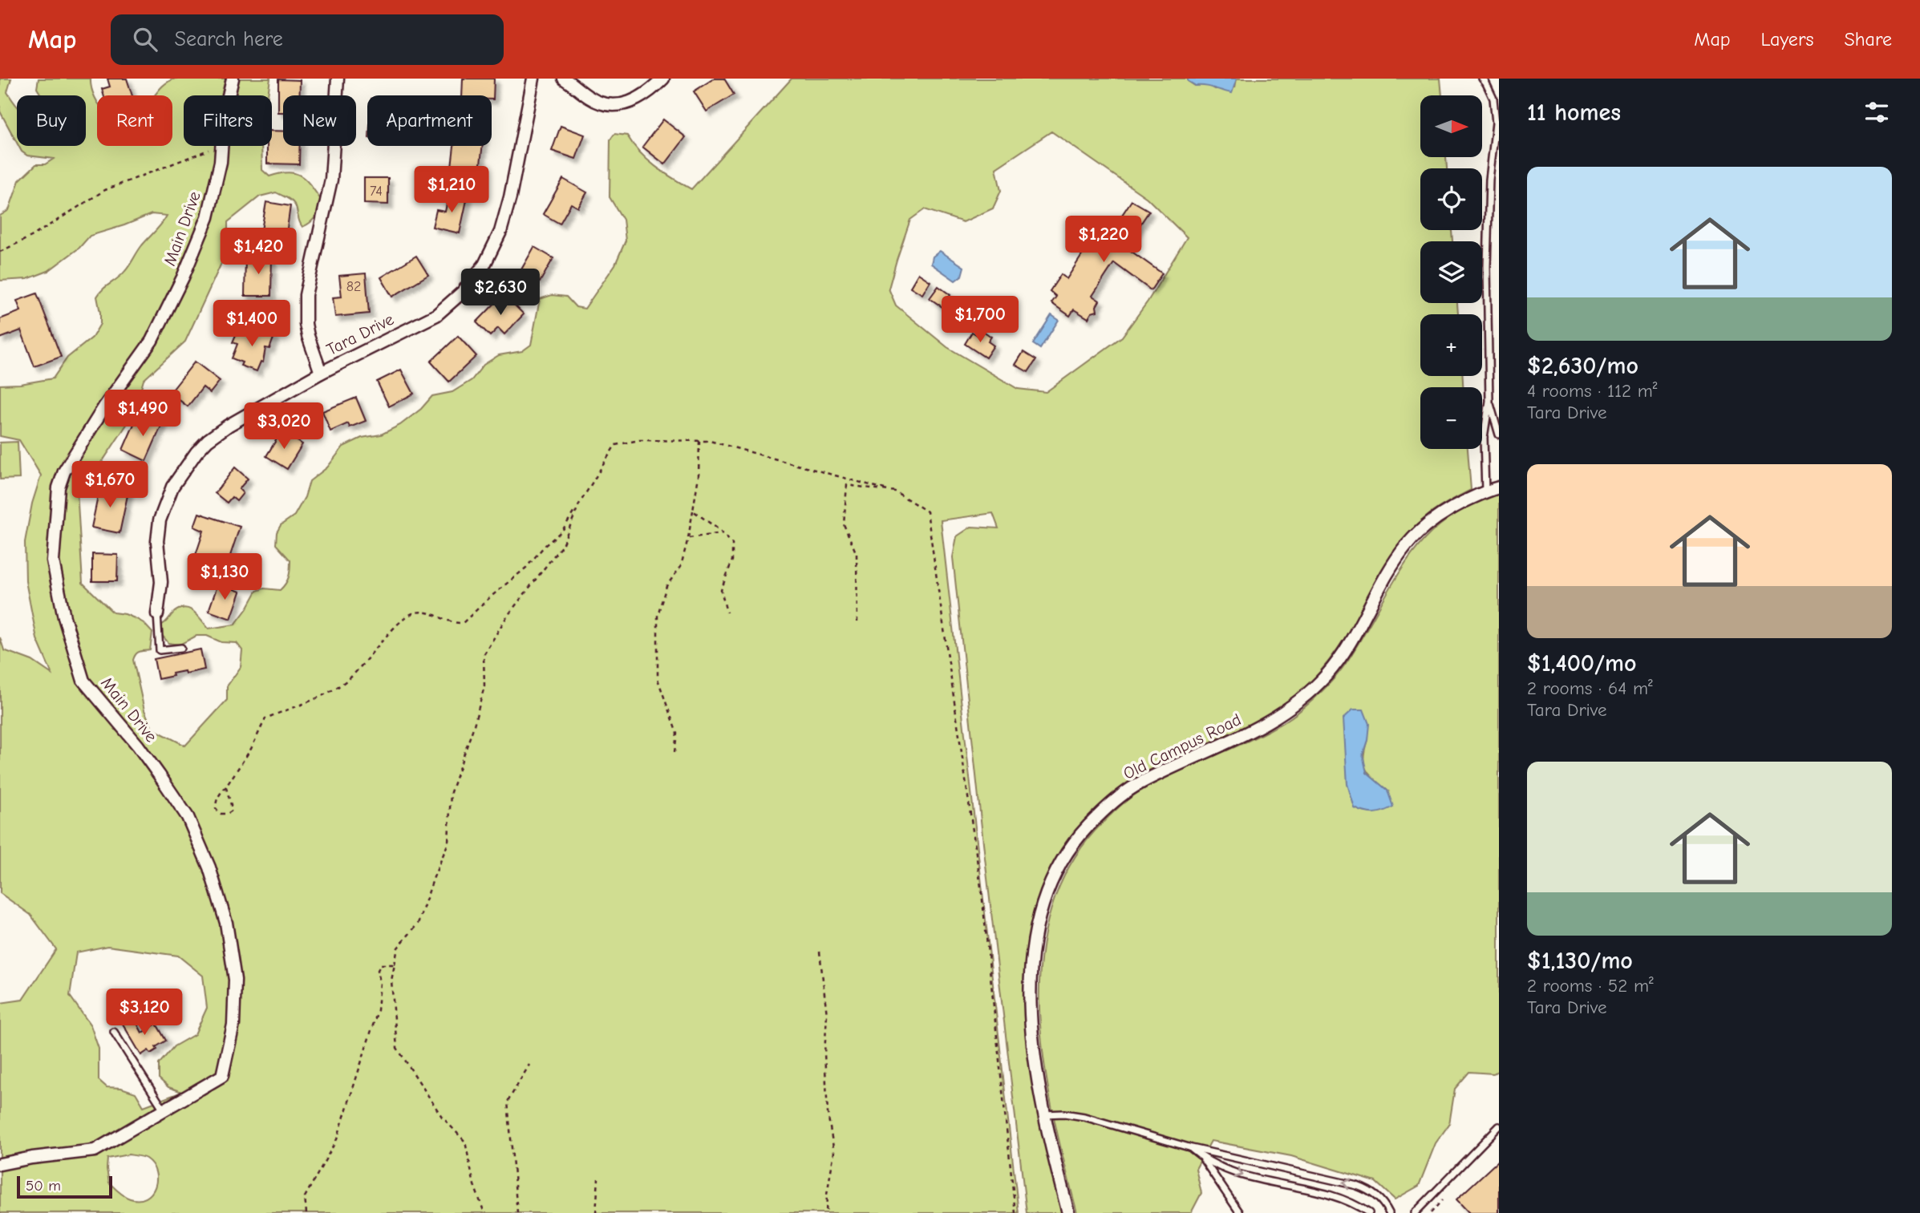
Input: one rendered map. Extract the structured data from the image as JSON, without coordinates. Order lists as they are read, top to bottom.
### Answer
{
  "streets": {
    "street": ["Main Drive", "Tara Drive", "Old Campus Road"]
  },
  "house_numbers": ["74", "82"],
  "scale_bar": "50 m",
  "north": "right",
  "page": {
    "header": "Map",
    "search": "Search here",
    "nav": ["Map", "Layers", "Share"],
    "heading": "11 homes",
    "map_buttons": ["+", "−"],
    "chip": [
      "Buy",
      "Rent",
      "Filters",
      "New",
      "Apartment"
    ],
    "list": [
      {
        "name": "$2,630/mo",
        "note": "4 rooms · 112 m² · Tara Drive"
      },
      {
        "name": "$1,400/mo",
        "note": "2 rooms · 64 m² · Tara Drive"
      },
      {
        "name": "$1,130/mo",
        "note": "2 rooms · 52 m² · Tara Drive"
      }
    ],
    "price": [
      "$1,210",
      "$1,220",
      "$1,420",
      "$2,630",
      "$1,700",
      "$1,400",
      "$1,490",
      "$3,020",
      "$1,670",
      "$1,130",
      "$3,120"
    ],
    "scale": "50 m"
  }
}
